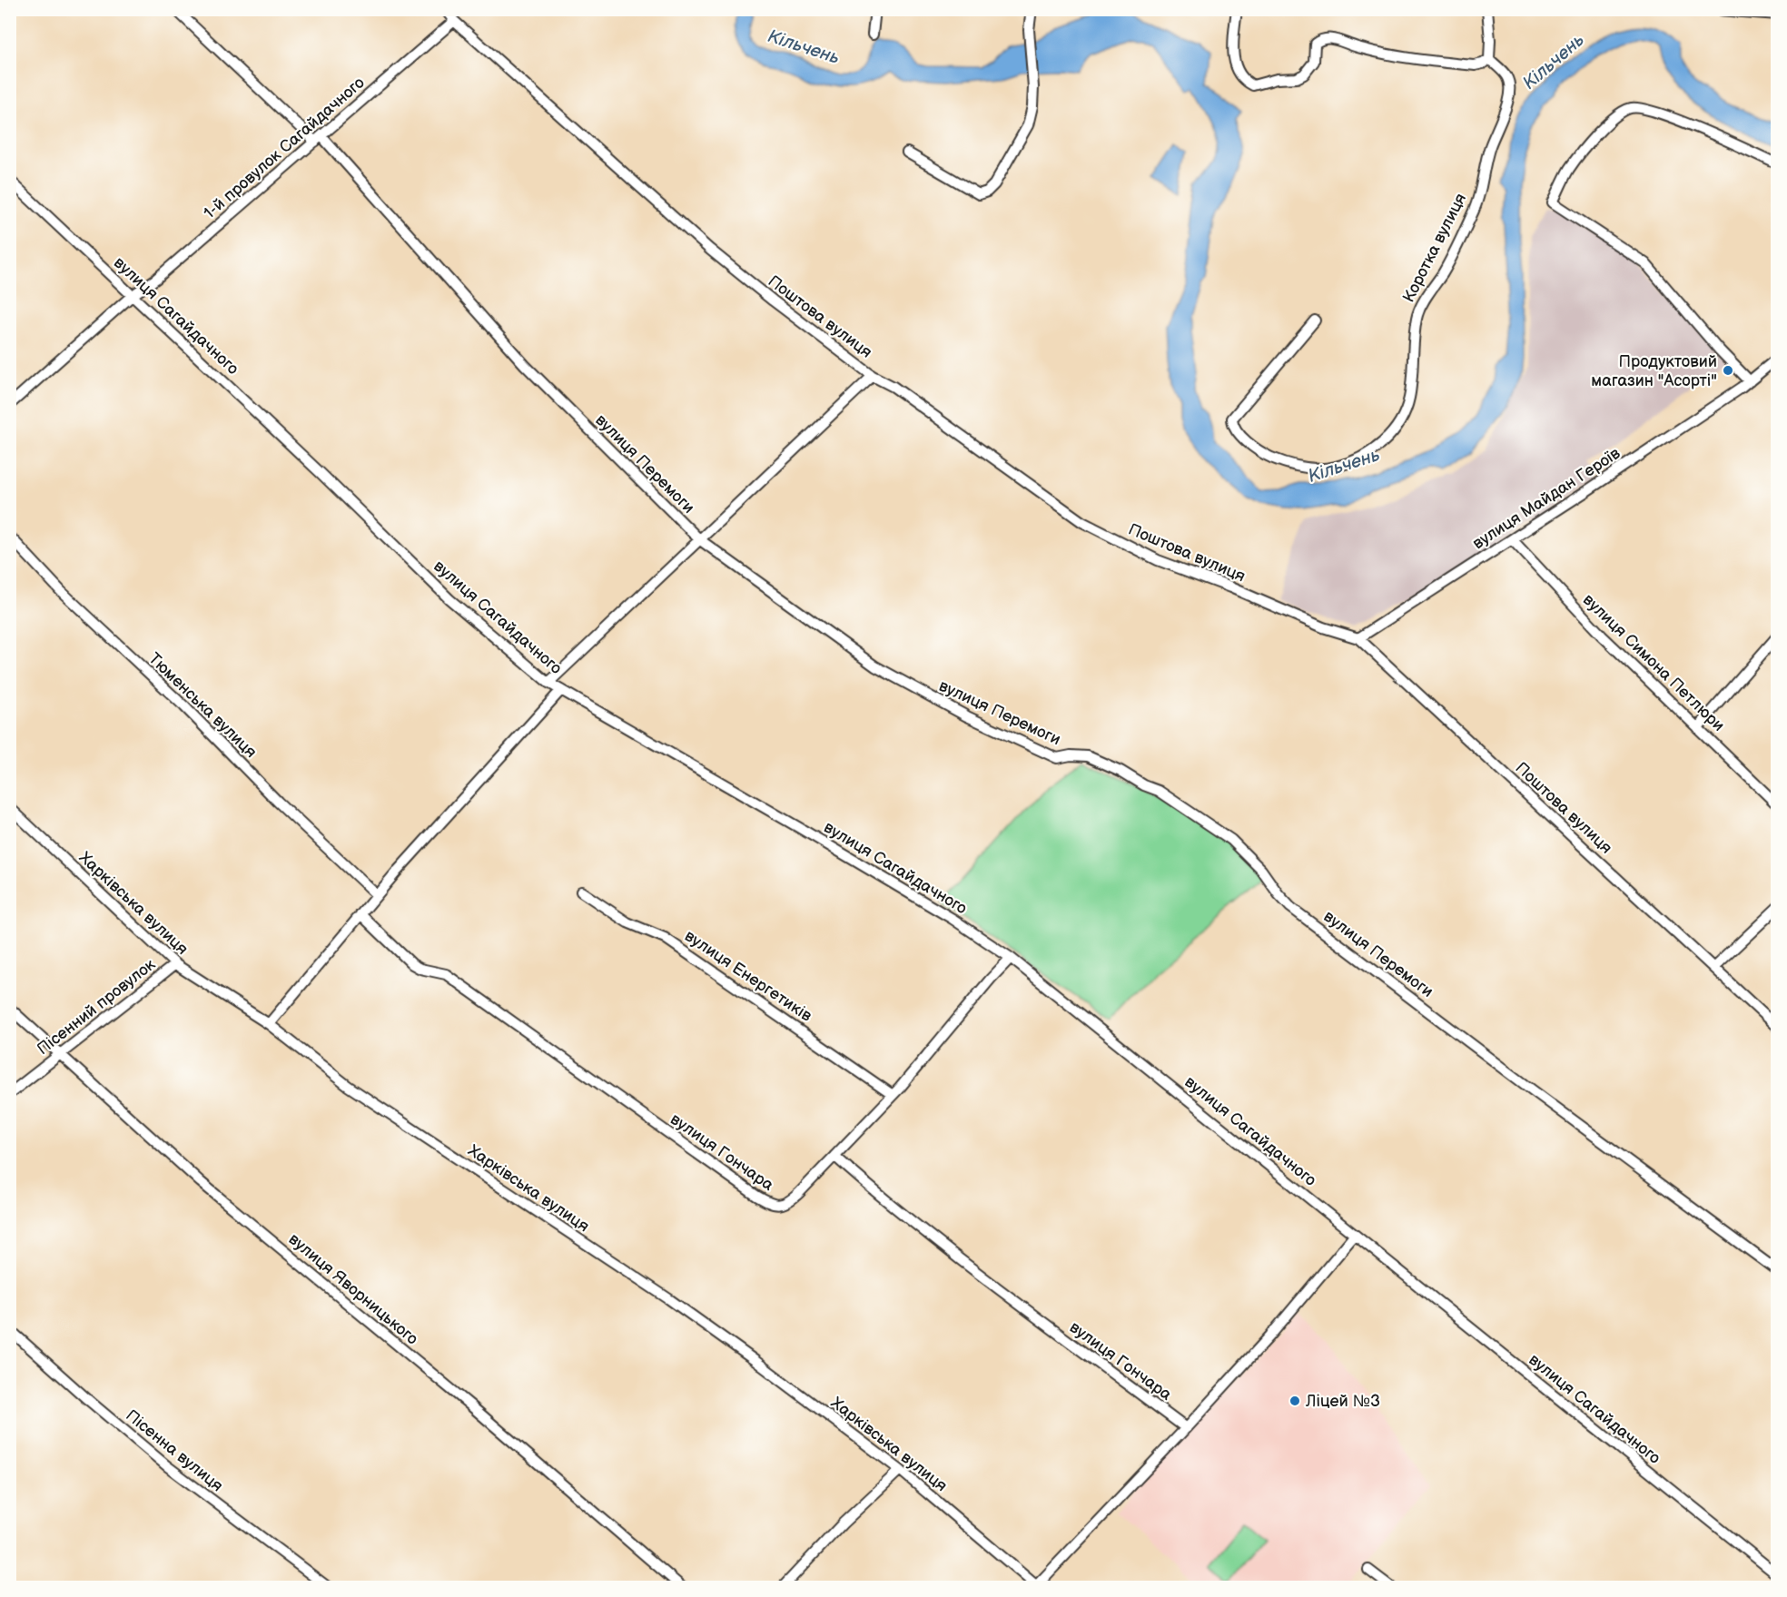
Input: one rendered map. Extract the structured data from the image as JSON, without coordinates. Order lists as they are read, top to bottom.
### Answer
{
  "streets": {
    "street": [
      "1-й провулок Сагайдачного",
      "Коротка вулиця",
      "вулиця Сагайдачного",
      "Поштова вулиця",
      "вулиця Перемоги",
      "вулиця Майдан Героїв",
      "вулиця Симона Петлюри",
      "Тюменська вулиця",
      "Харківська вулиця",
      "вулиця Енергетиків",
      "Пісенний провулок",
      "вулиця Гончара",
      "вулиця Яворницького",
      "Пісенна вулиця"
    ]
  },
  "crossings": [
    ["1-й провулок Сагайдачного", "вулиця Сагайдачного"],
    ["1-й провулок Сагайдачного", "Поштова вулиця"],
    ["1-й провулок Сагайдачного", "вулиця Перемоги"],
    ["Поштова вулиця", "вулиця Майдан Героїв"],
    ["вулиця Майдан Героїв", "вулиця Симона Петлюри"],
    ["Харківська вулиця", "Пісенний провулок"],
    ["Пісенний провулок", "вулиця Яворницького"]
  ],
  "water": ["Кільчень"],
  "places": ["Продуктовий магазин \"Асорті\"", "Ліцей №3"]
}
